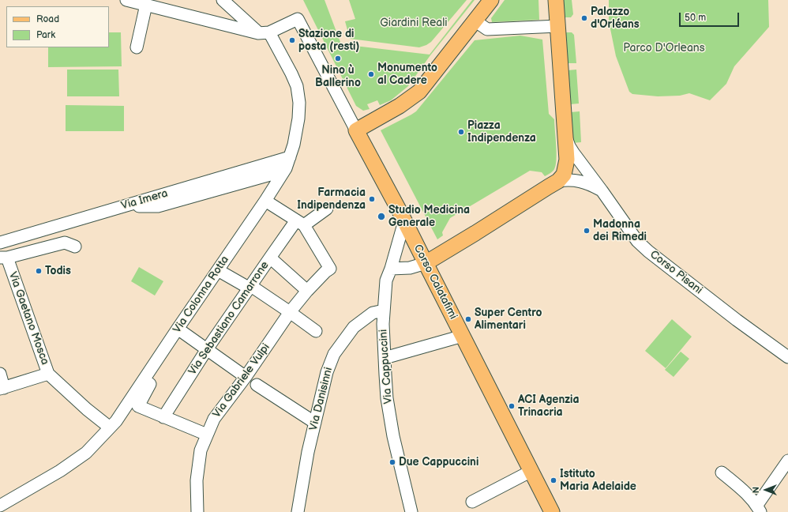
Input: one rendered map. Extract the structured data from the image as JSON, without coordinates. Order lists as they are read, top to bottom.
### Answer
{
  "streets": {
    "main road": ["Corso Calatafimi"],
    "street": [
      "Via Imera",
      "Corso Pisani",
      "Via Colonna Rotta",
      "Via Gaetano Mosca",
      "Via Sebastiano Camarrone",
      "Via Cappuccini",
      "Via Gabriele Vulpi",
      "Via Danisinni"
    ]
  },
  "crossings": [
    ["Via Imera", "Via Colonna Rotta"],
    ["Corso Calatafimi", "Via Colonna Rotta"],
    ["Corso Calatafimi", "Via Cappuccini"],
    ["Via Colonna Rotta", "Via Gaetano Mosca"],
    ["Via Sebastiano Camarrone", "Via Gabriele Vulpi"],
    ["Via Cappuccini", "Via Danisinni"]
  ],
  "parks": ["Giardini Reali", "Parco D'Orleans"],
  "places": [
    "Palazzo d'Orléans",
    "Stazione di posta (resti)",
    "Nino ù Ballerino",
    "Monumento al Cadere",
    "Piazza Indipendenza",
    "Farmacia Indipendenza",
    "Studio Medicina Generale",
    "Madonna dei Rimedi",
    "Todis",
    "Super Centro Alimentari",
    "ACI Agenzia Trinacria",
    "Due Cappuccini",
    "Istituto Maria Adelaide"
  ],
  "legend": ["Road", "Park"],
  "scale_bar": "50 m",
  "north": "left"
}
